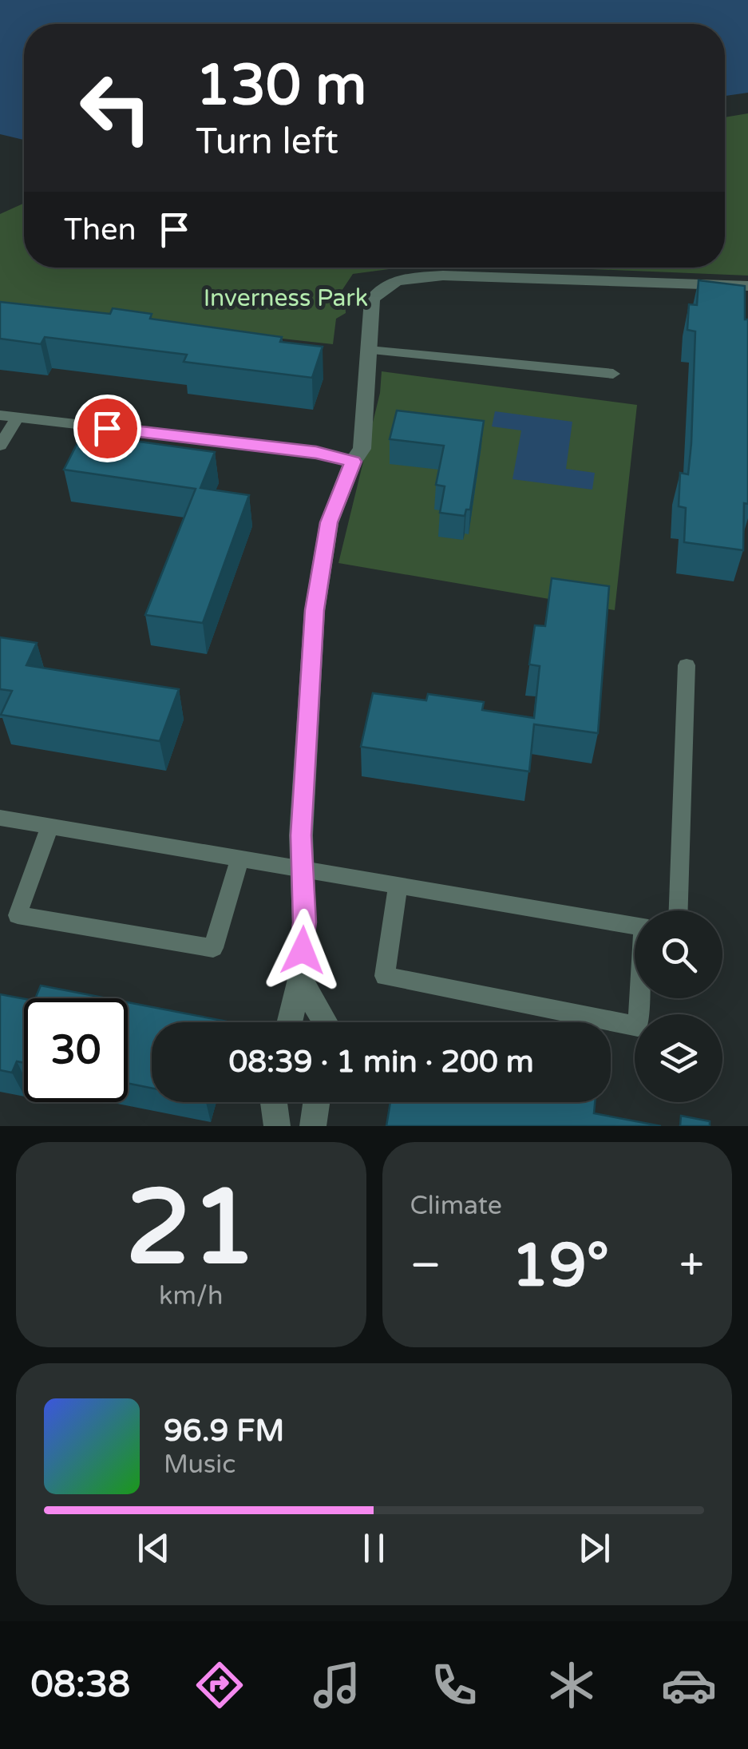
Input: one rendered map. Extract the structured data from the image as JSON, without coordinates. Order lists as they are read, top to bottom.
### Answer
{
  "parks": ["Inverness Park"],
  "page": {
    "turn": ["130 m", "Turn left"],
    "then": "Then",
    "limit": "30",
    "trip": "08:39 · 1 min · 200 m",
    "tile": [
      ["21", "km/h"],
      "Climate"
    ],
    "heat": ["−", "19°", "+"],
    "song": ["96.9 FM", "Music"],
    "tabs": "08:38"
  }
}
